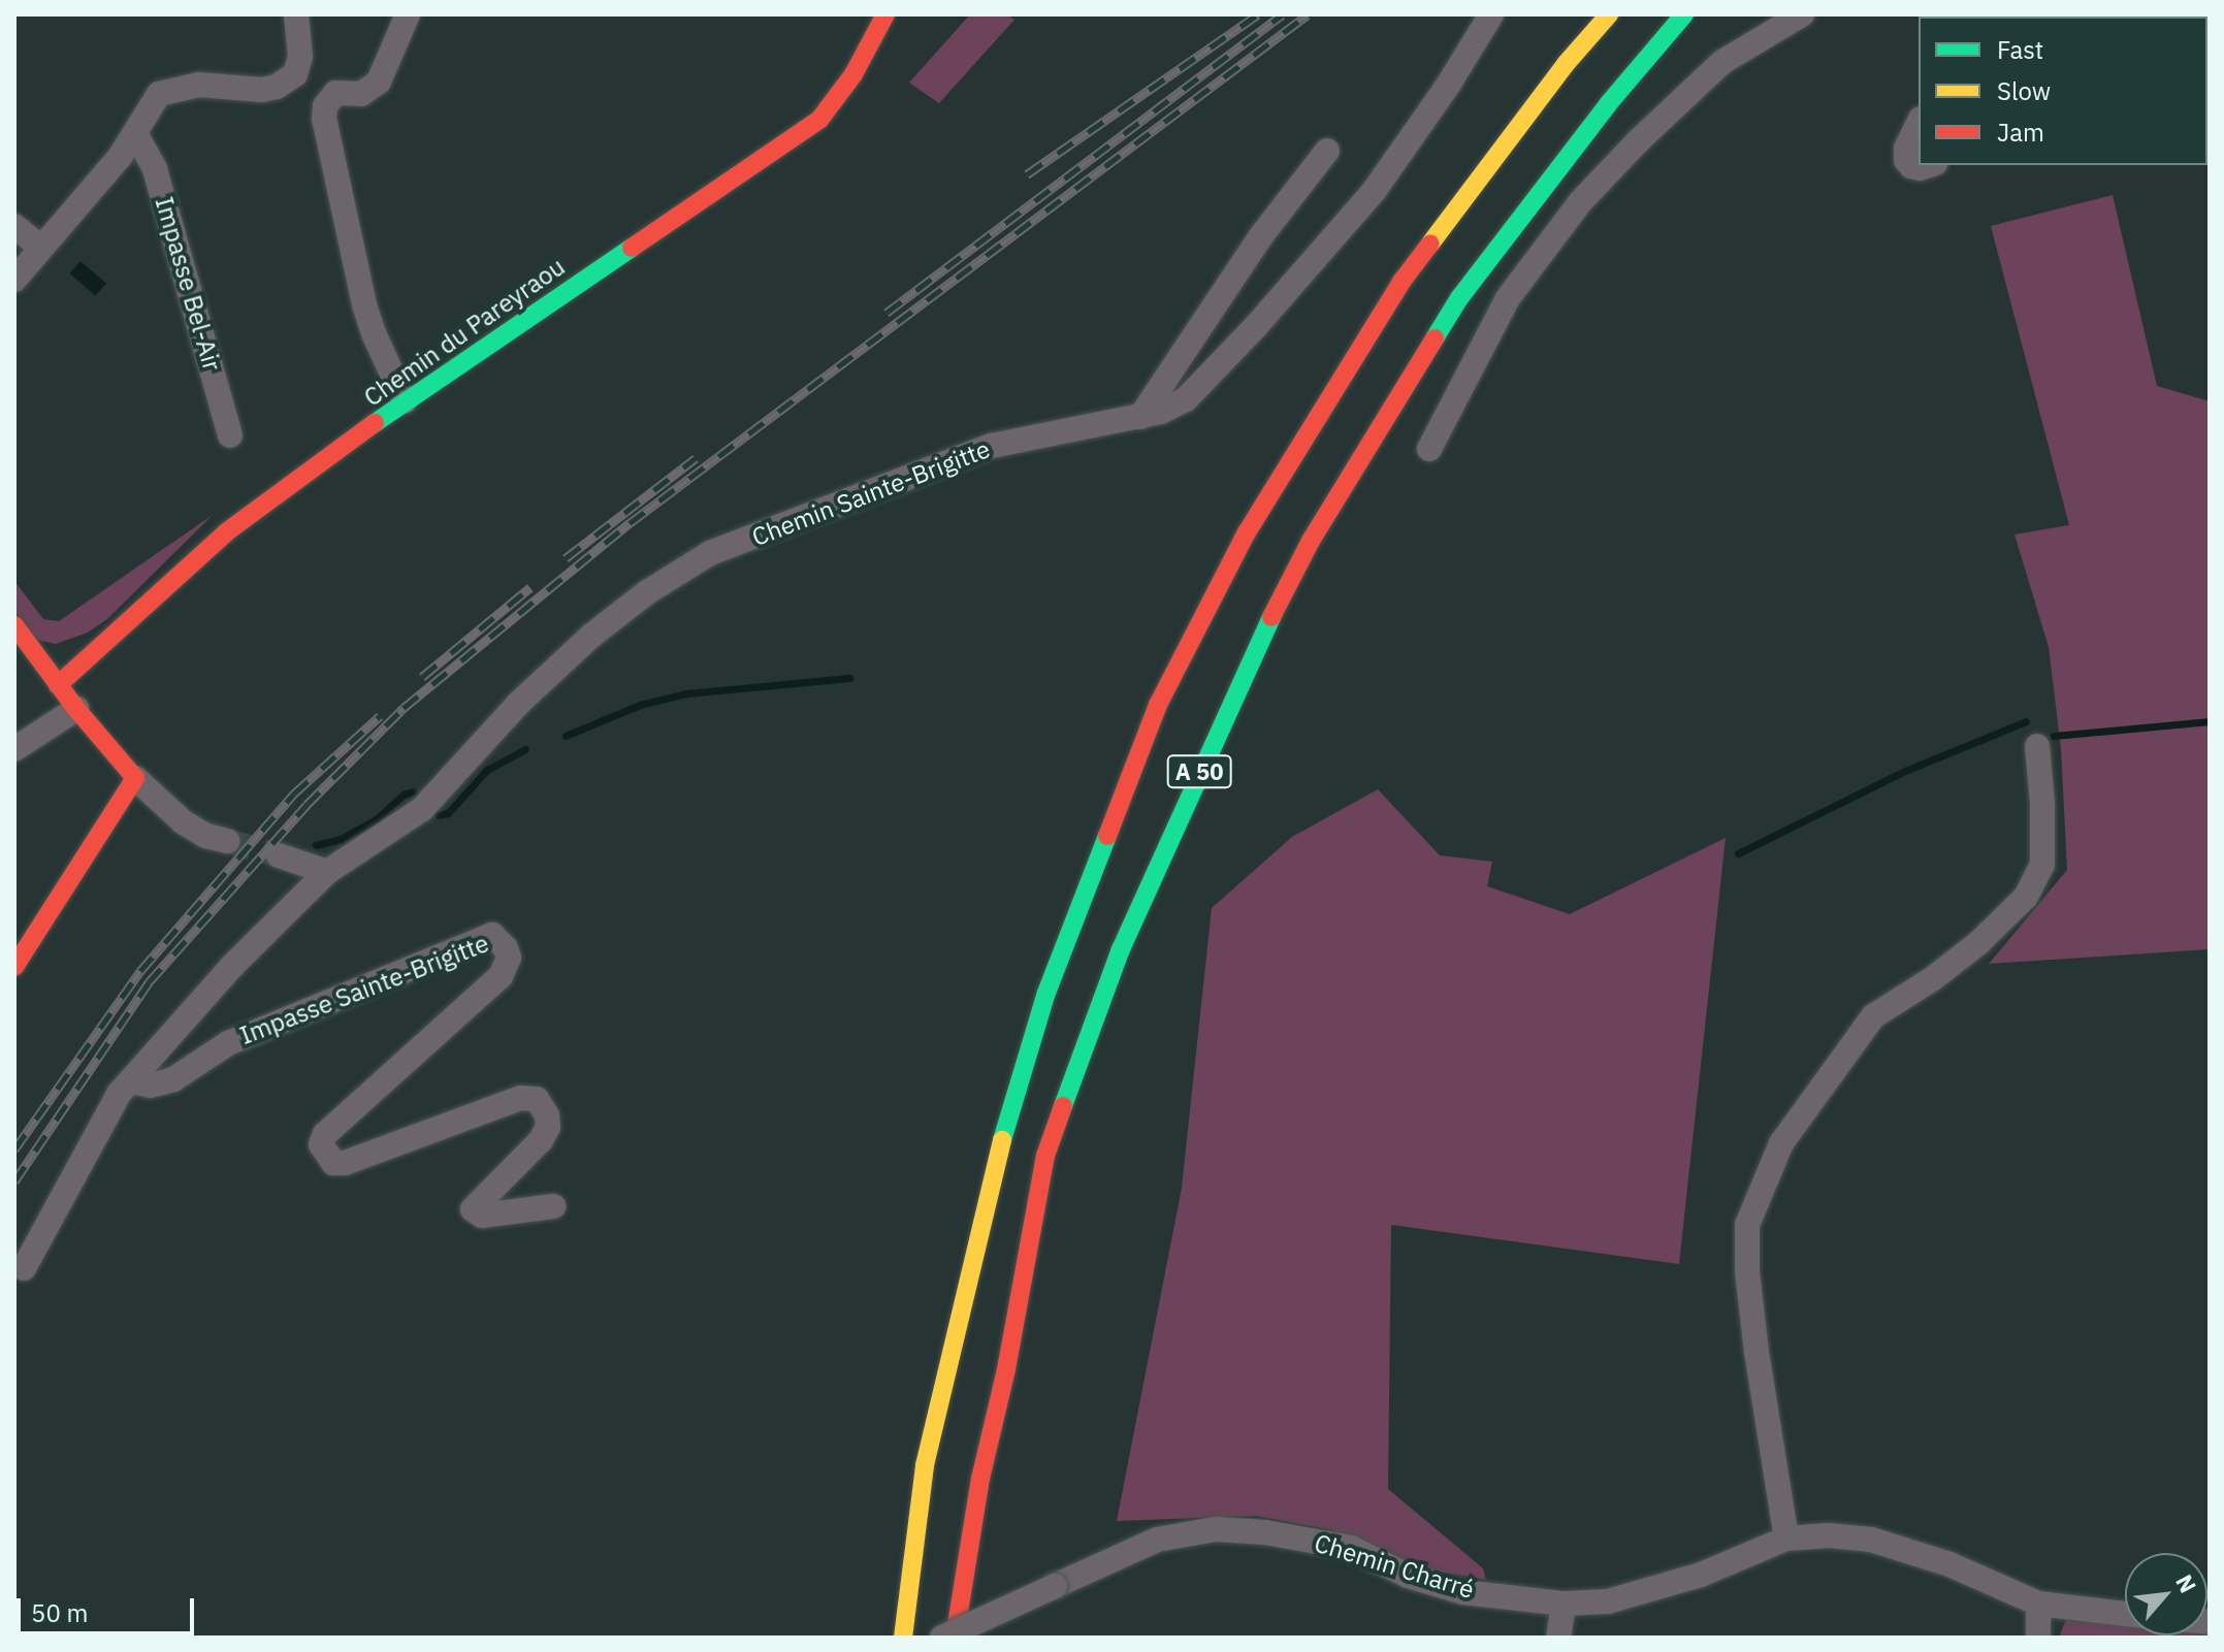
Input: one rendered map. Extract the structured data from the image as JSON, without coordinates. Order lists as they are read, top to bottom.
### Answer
{
  "streets": {
    "main road": ["Chemin du Pareyraou", "A 50"],
    "street": [
      "Impasse Bel-Air",
      "Chemin Sainte-Brigitte",
      "Impasse Sainte-Brigitte",
      "Chemin Charré"
    ]
  },
  "crossings": [
    ["Chemin Sainte-Brigitte", "Impasse Sainte-Brigitte"]
  ],
  "legend": ["Fast", "Slow", "Jam"],
  "scale_bar": "50 m",
  "north": "top right"
}
